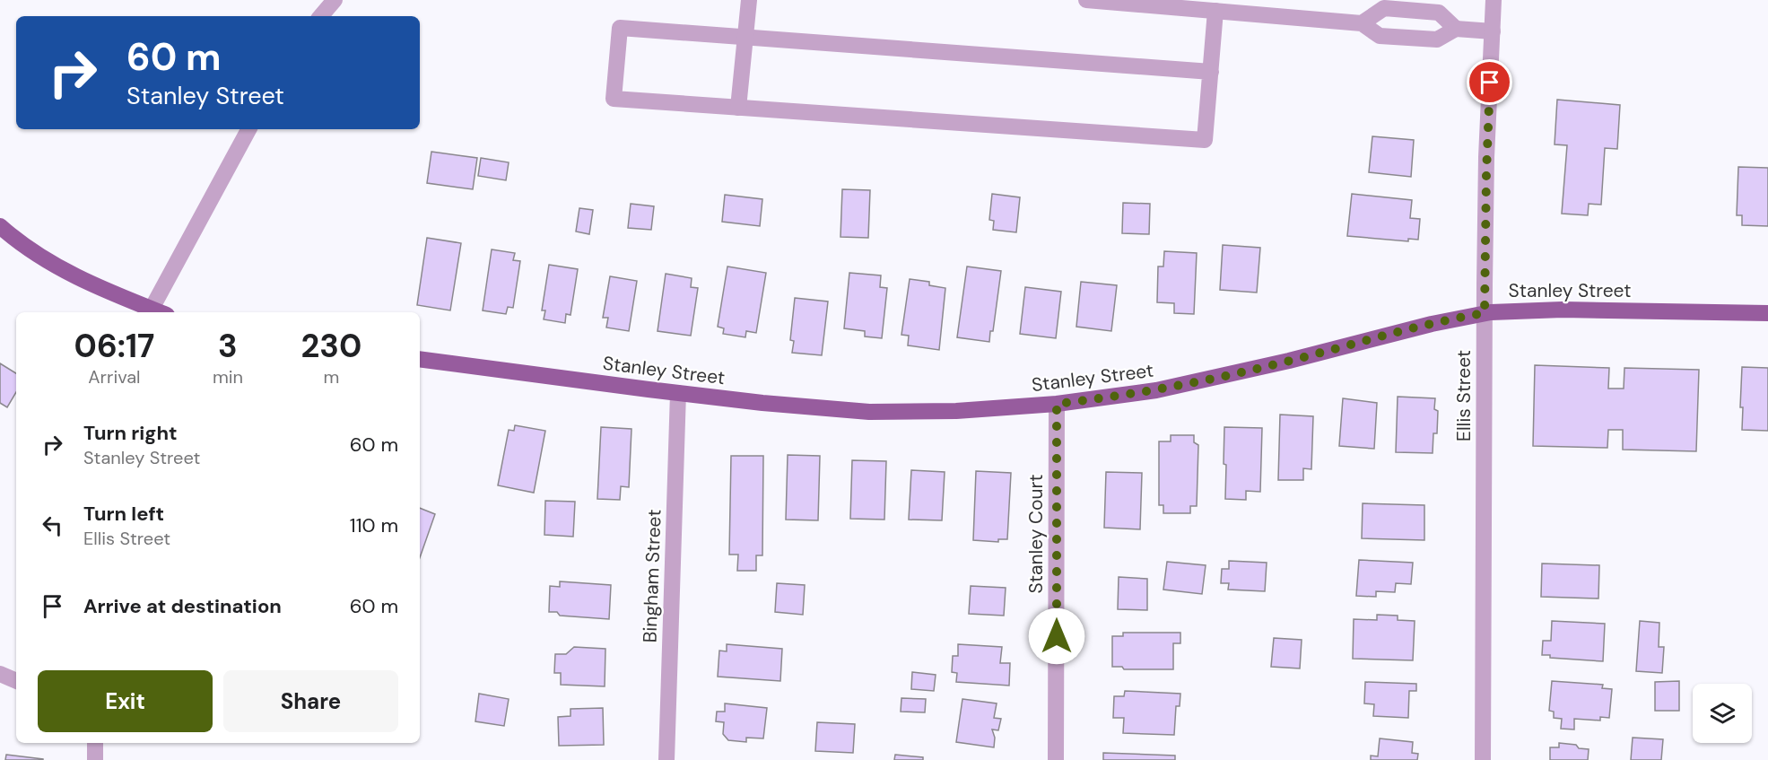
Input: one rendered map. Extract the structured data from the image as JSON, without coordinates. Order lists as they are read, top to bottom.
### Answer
{
  "streets": {
    "main road": ["Stanley Street"],
    "street": ["Ellis Street", "Stanley Court", "Bingham Street"]
  },
  "crossings": [
    ["Stanley Street", "Ellis Street"],
    ["Stanley Street", "Stanley Court"],
    ["Stanley Street", "Bingham Street"]
  ],
  "page": {
    "turn": ["60 m", "Stanley Street"],
    "eta": [
      "06:17",
      "Arrival",
      "3",
      "min",
      "230",
      "m"
    ],
    "list": [
      {
        "name": "Turn right",
        "note": "Stanley Street",
        "value": "60 m"
      },
      {
        "name": "Turn left",
        "note": "Ellis Street",
        "value": "110 m"
      },
      {
        "name": "Arrive at destination",
        "value": "60 m"
      }
    ],
    "buttons": ["Exit", "Share"]
  }
}
